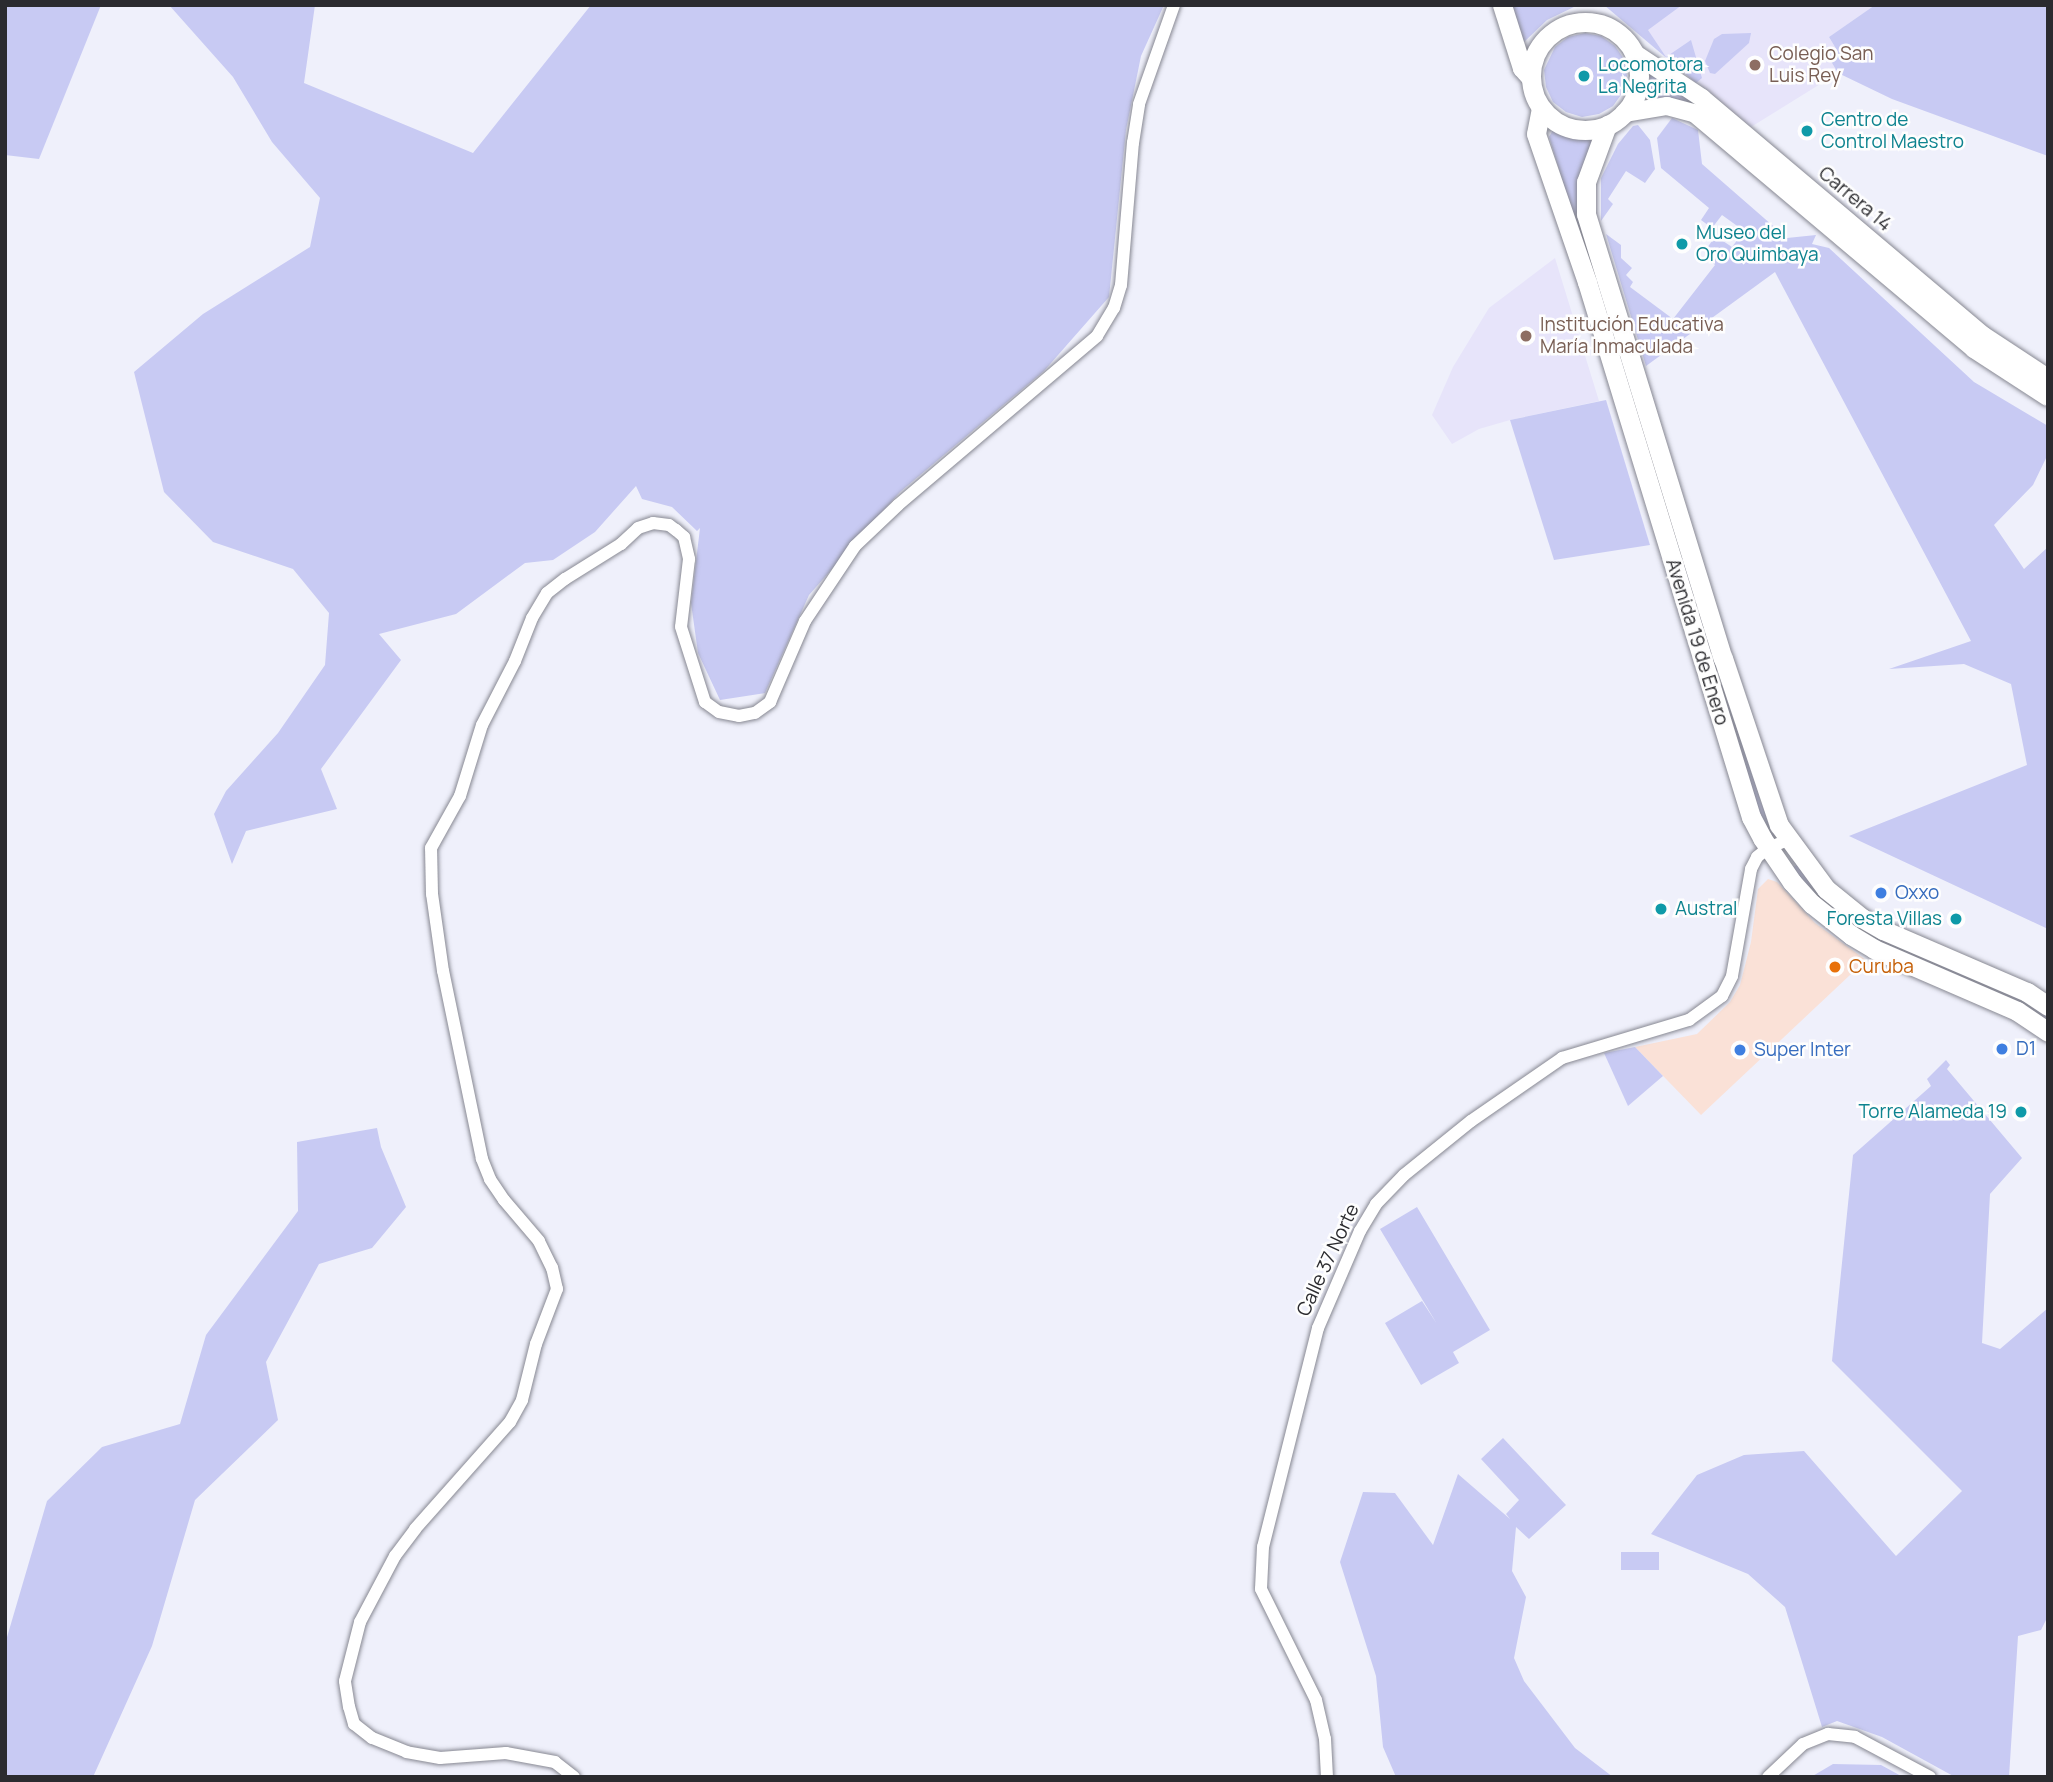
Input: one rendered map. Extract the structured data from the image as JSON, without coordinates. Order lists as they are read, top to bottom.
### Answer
{
  "streets": {
    "main road": ["Carrera 14", "Avenida 19 de Enero"],
    "street": ["Calle 37 Norte"]
  },
  "crossings": [
    ["Carrera 14", "Avenida 19 de Enero"],
    ["Avenida 19 de Enero", "Calle 37 Norte"]
  ],
  "places": [
    "Colegio San Luis Rey",
    "Locomotora La Negrita",
    "Centro de Control Maestro",
    "Museo del Oro Quimbaya",
    "Institución Educativa María Inmaculada",
    "Oxxo",
    "Austral",
    "Foresta Villas",
    "Curuba",
    "D1",
    "Super Inter",
    "Torre Alameda 19"
  ]
}
